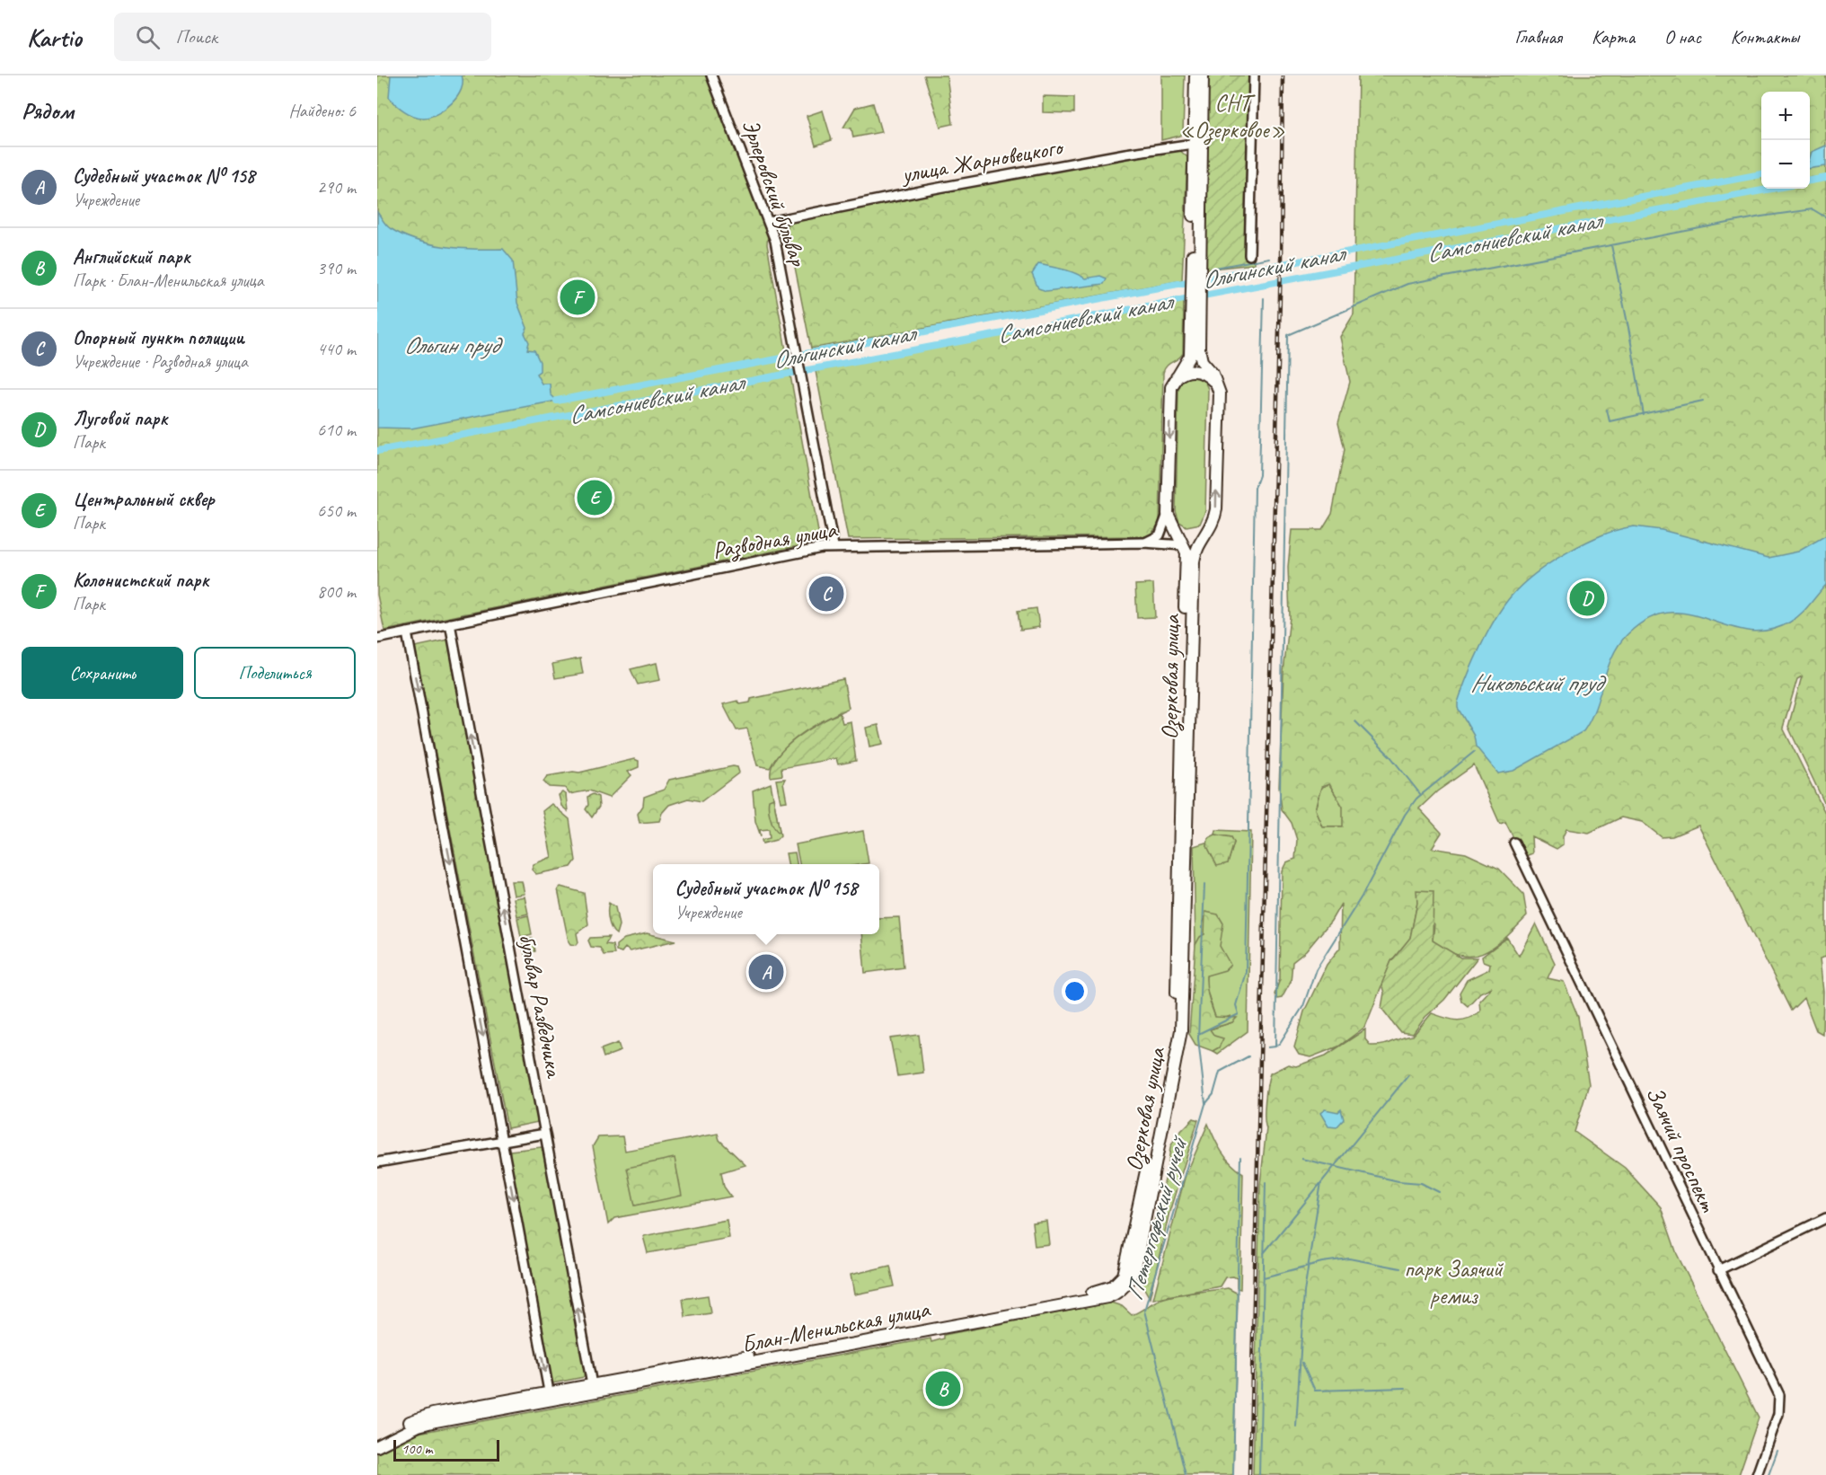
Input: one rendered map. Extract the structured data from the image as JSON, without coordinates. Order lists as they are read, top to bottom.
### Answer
{
  "streets": {
    "street": [
      "улица Жарновецкого",
      "Эрлеровский бульвар",
      "Разводная улица",
      "Озерковая улица",
      "бульвар Разведчика",
      "Заячий проспект",
      "Блан-Менильская улица"
    ]
  },
  "crossings": [
    ["улица Жарновецкого", "Эрлеровский бульвар"],
    ["улица Жарновецкого", "Озерковая улица"],
    ["Эрлеровский бульвар", "Разводная улица"],
    ["Разводная улица", "Озерковая улица"],
    ["Разводная улица", "бульвар Разведчика"],
    ["Озерковая улица", "Блан-Менильская улица"],
    ["бульвар Разведчика", "Блан-Менильская улица"]
  ],
  "water": [
    "Самсониевский канал",
    "Ольгинский канал",
    "Ольгин пруд",
    "Никольский пруд",
    "Петергофский ручей"
  ],
  "parks": ["СНТ «Озерковое»", "парк Заячий ремиз"],
  "scale_bar": "100 m",
  "page": {
    "header": "Kartio",
    "search": "Поиск",
    "nav": [
      "Главная",
      "Карта",
      "О нас",
      "Контакты"
    ],
    "heading": ["Рядом", "Найдено: 6"],
    "map_buttons": ["+", "−"],
    "list": [
      {
        "mark": "A",
        "name": "Судебный участок N⁰ 158",
        "note": "Учреждение",
        "value": "290 m"
      },
      {
        "mark": "B",
        "name": "Английский парк",
        "note": "Парк · Блан-Менильская улица",
        "value": "390 m"
      },
      {
        "mark": "C",
        "name": "Опорный пункт полиции",
        "note": "Учреждение · Разводная улица",
        "value": "440 m"
      },
      {
        "mark": "D",
        "name": "Луговой парк",
        "note": "Парк",
        "value": "610 m"
      },
      {
        "mark": "E",
        "name": "Центральный сквер",
        "note": "Парк",
        "value": "650 m"
      },
      {
        "mark": "F",
        "name": "Колонистский парк",
        "note": "Парк",
        "value": "800 m"
      }
    ],
    "pins": [
      "F",
      "E",
      "C",
      "D",
      "A",
      "B"
    ],
    "buttons": ["Сохранить", "Поделиться"],
    "popup": ["Судебный участок N⁰ 158", "Учреждение"],
    "scale": "100 m"
  }
}
